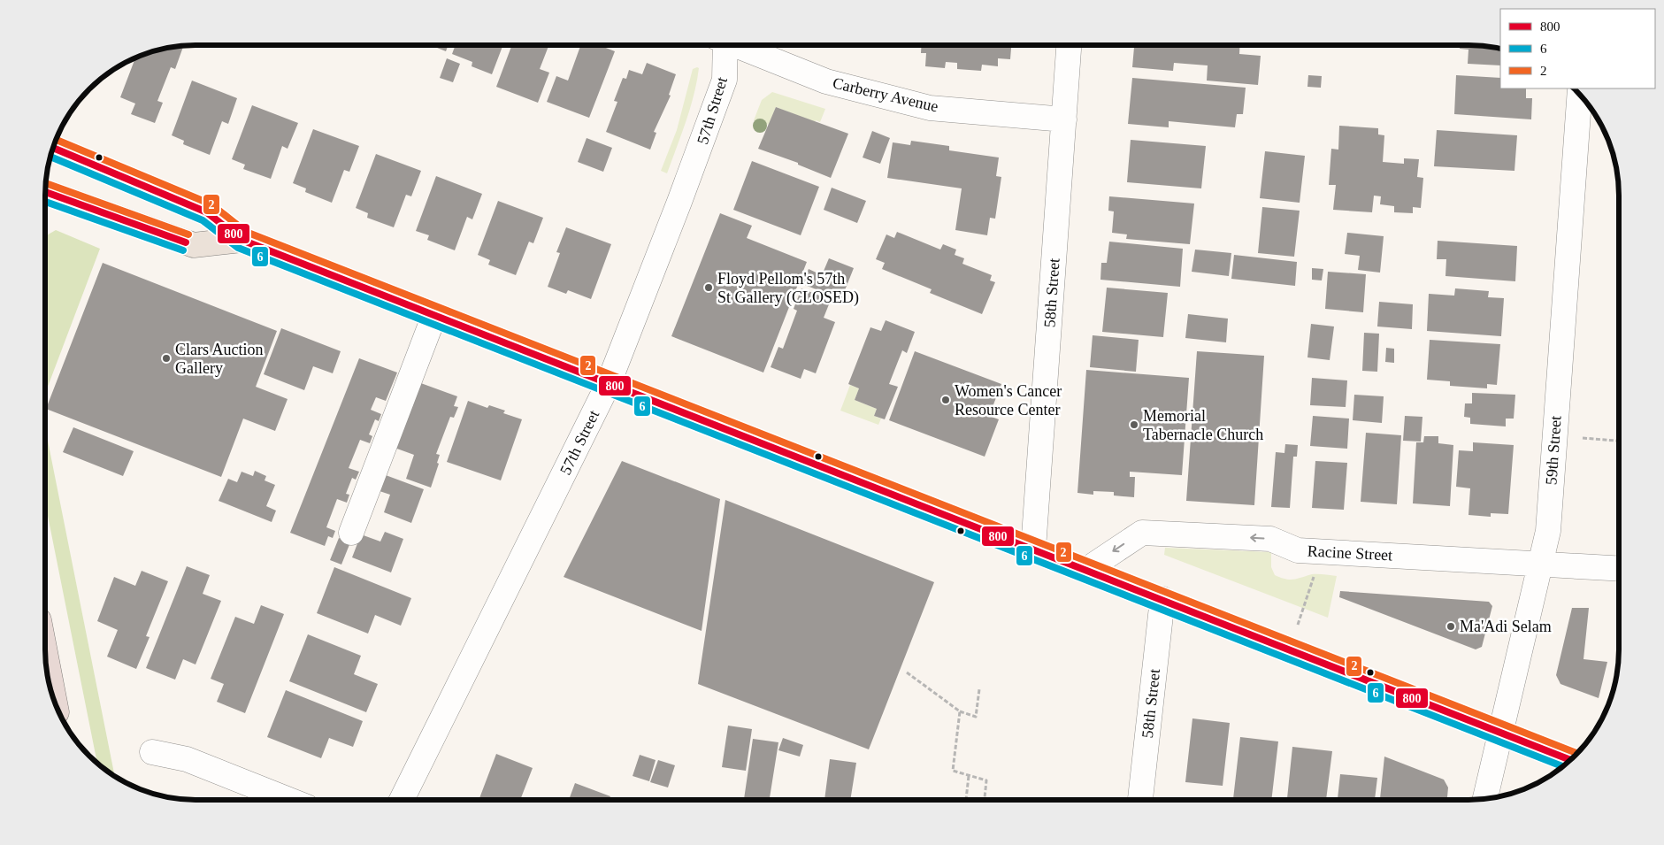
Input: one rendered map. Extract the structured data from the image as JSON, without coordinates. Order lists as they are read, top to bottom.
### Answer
{
  "streets": {
    "street": [
      "Carberry Avenue",
      "57th Street",
      "58th Street",
      "59th Street",
      "Racine Street"
    ]
  },
  "crossings": [
    ["Carberry Avenue", "58th Street"],
    ["59th Street", "Racine Street"]
  ],
  "one_way": ["Racine Street"],
  "places": [
    "Floyd Pellom's 57th St Gallery (CLOSED)",
    "Clars Auction Gallery",
    "Women's Cancer Resource Center",
    "Memorial Tabernacle Church",
    "Ma'Adi Selam"
  ],
  "lines": ["transit line 2", "transit line 800", "transit line 6"],
  "legend": ["800", "6", "2"]
}
